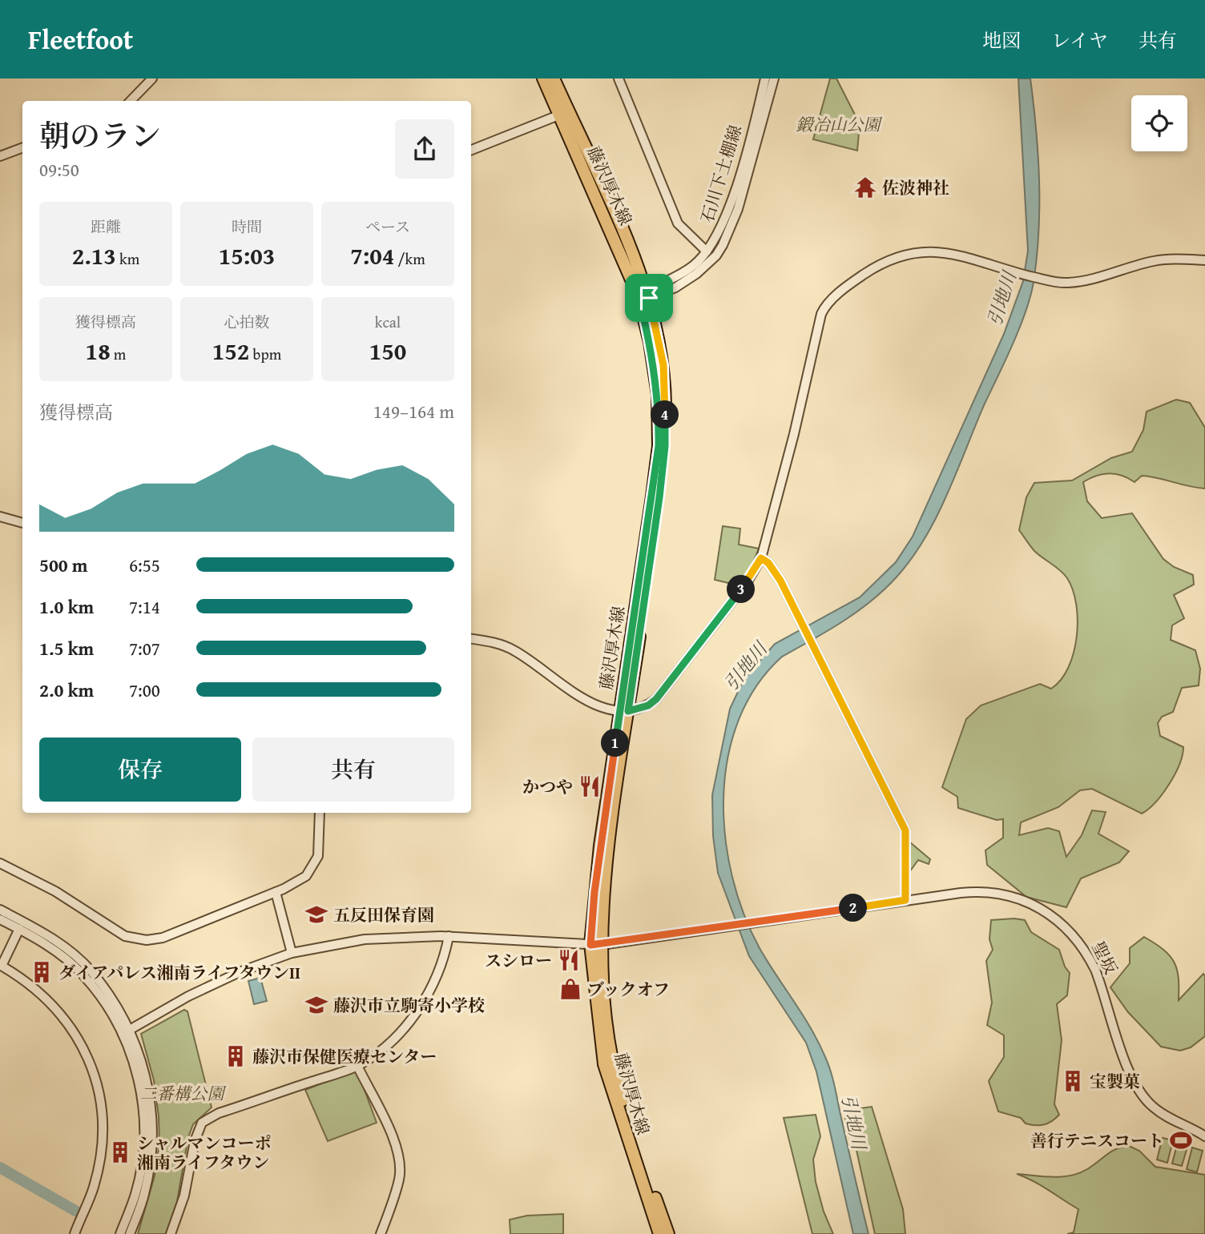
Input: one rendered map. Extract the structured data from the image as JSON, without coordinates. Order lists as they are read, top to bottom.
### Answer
{
  "streets": {
    "main road": ["藤沢厚木線"],
    "street": ["石川下土棚線", "聖坂"]
  },
  "crossings": [
    ["石川下土棚線", "藤沢厚木線"],
    ["藤沢厚木線", "聖坂"]
  ],
  "water": ["引地川"],
  "parks": ["鍛冶山公園", "二番構公園"],
  "places": {
    "temple": ["佐波神社"],
    "restaurant": ["かつや", "スシロー"],
    "school or university": ["五反田保育園", "藤沢市立駒寄小学校"],
    "building": [
      "ダイアパレス湘南ライフタウンII",
      "藤沢市保健医療センター",
      "宝製菓",
      "シャルマンコーポ 湘南ライフタウン"
    ],
    "shop": ["ブックオフ"],
    "sports": ["善行テニスコート"]
  },
  "page": {
    "header": "Fleetfoot",
    "nav": ["地図", "レイヤ", "共有"],
    "heading": ["朝のラン", "09:50"],
    "stats": [
      ["距離", "2.13 km"],
      ["時間", "15:03"],
      ["ペース", "7:04 /km"],
      ["獲得標高", "18 m"],
      ["心拍数", "152 bpm"],
      ["kcal", "150"]
    ],
    "chart": ["獲得標高", "149–164 m"],
    "pins": [
      "4",
      "3",
      "1",
      "2"
    ],
    "list": [
      {
        "name": "500 m",
        "note": "6:55"
      },
      {
        "name": "1.0 km",
        "note": "7:14"
      },
      {
        "name": "1.5 km",
        "note": "7:07"
      },
      {
        "name": "2.0 km",
        "note": "7:00"
      }
    ],
    "buttons": ["保存", "共有"]
  }
}
